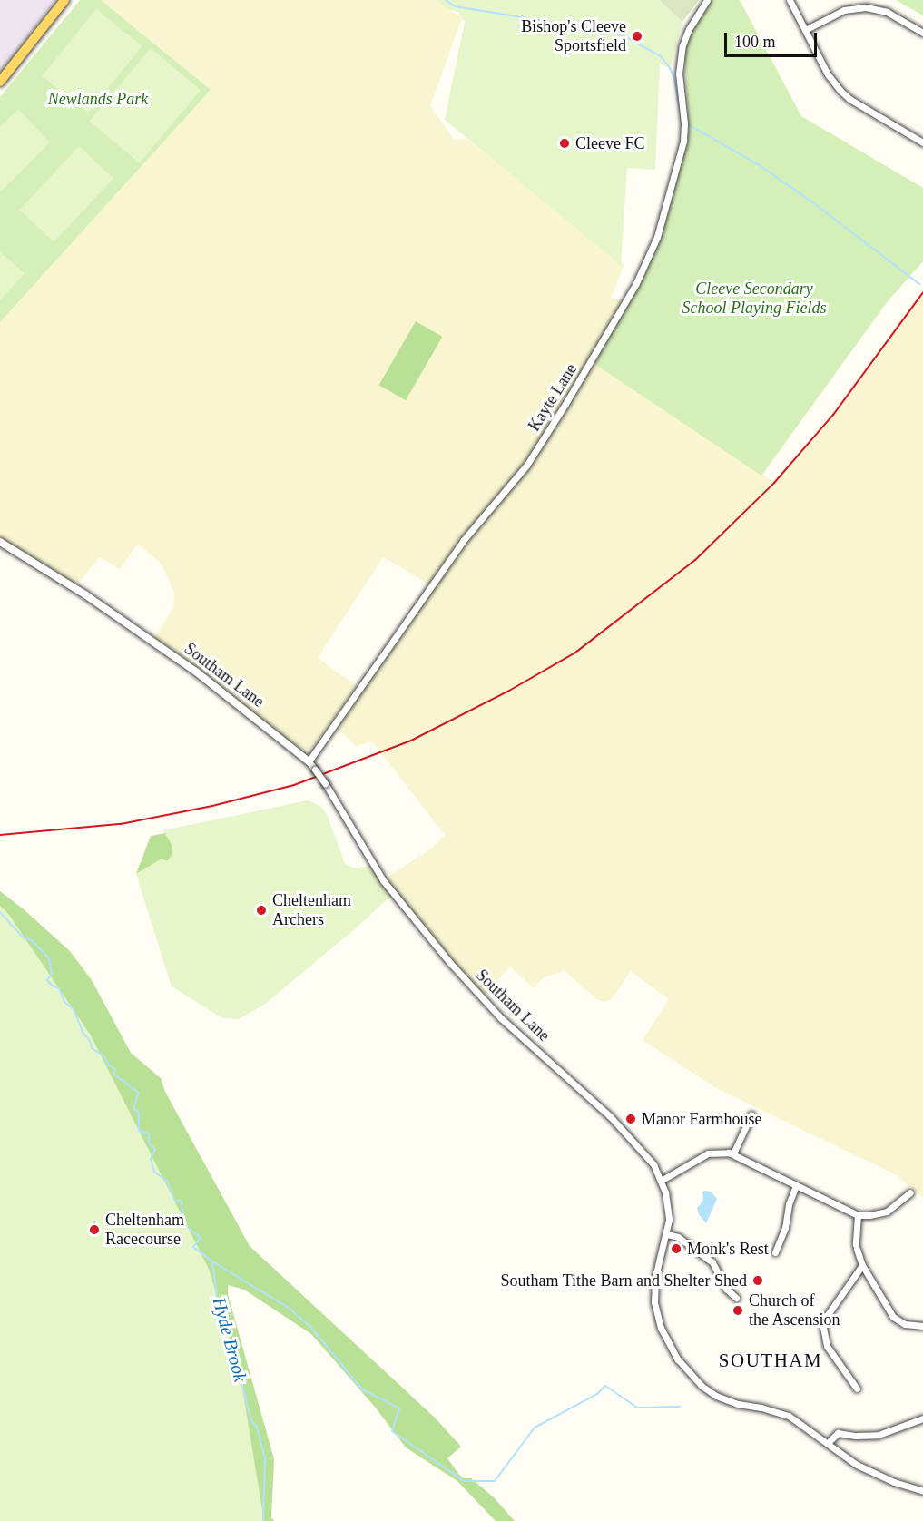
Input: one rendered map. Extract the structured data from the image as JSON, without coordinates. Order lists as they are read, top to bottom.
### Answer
{
  "streets": {
    "street": ["Kayte Lane", "Southam Lane"]
  },
  "crossings": [
    ["Kayte Lane", "Southam Lane"]
  ],
  "districts": ["SOUTHAM"],
  "water": ["Hyde Brook"],
  "parks": ["Newlands Park", "Cleeve Secondary School Playing Fields"],
  "places": [
    "Bishop's Cleeve Sportsfield",
    "Cleeve FC",
    "Cheltenham Archers",
    "Manor Farmhouse",
    "Cheltenham Racecourse",
    "Monk's Rest",
    "Southam Tithe Barn and Shelter Shed",
    "Church of the Ascension"
  ],
  "scale_bar": "100 m"
}
